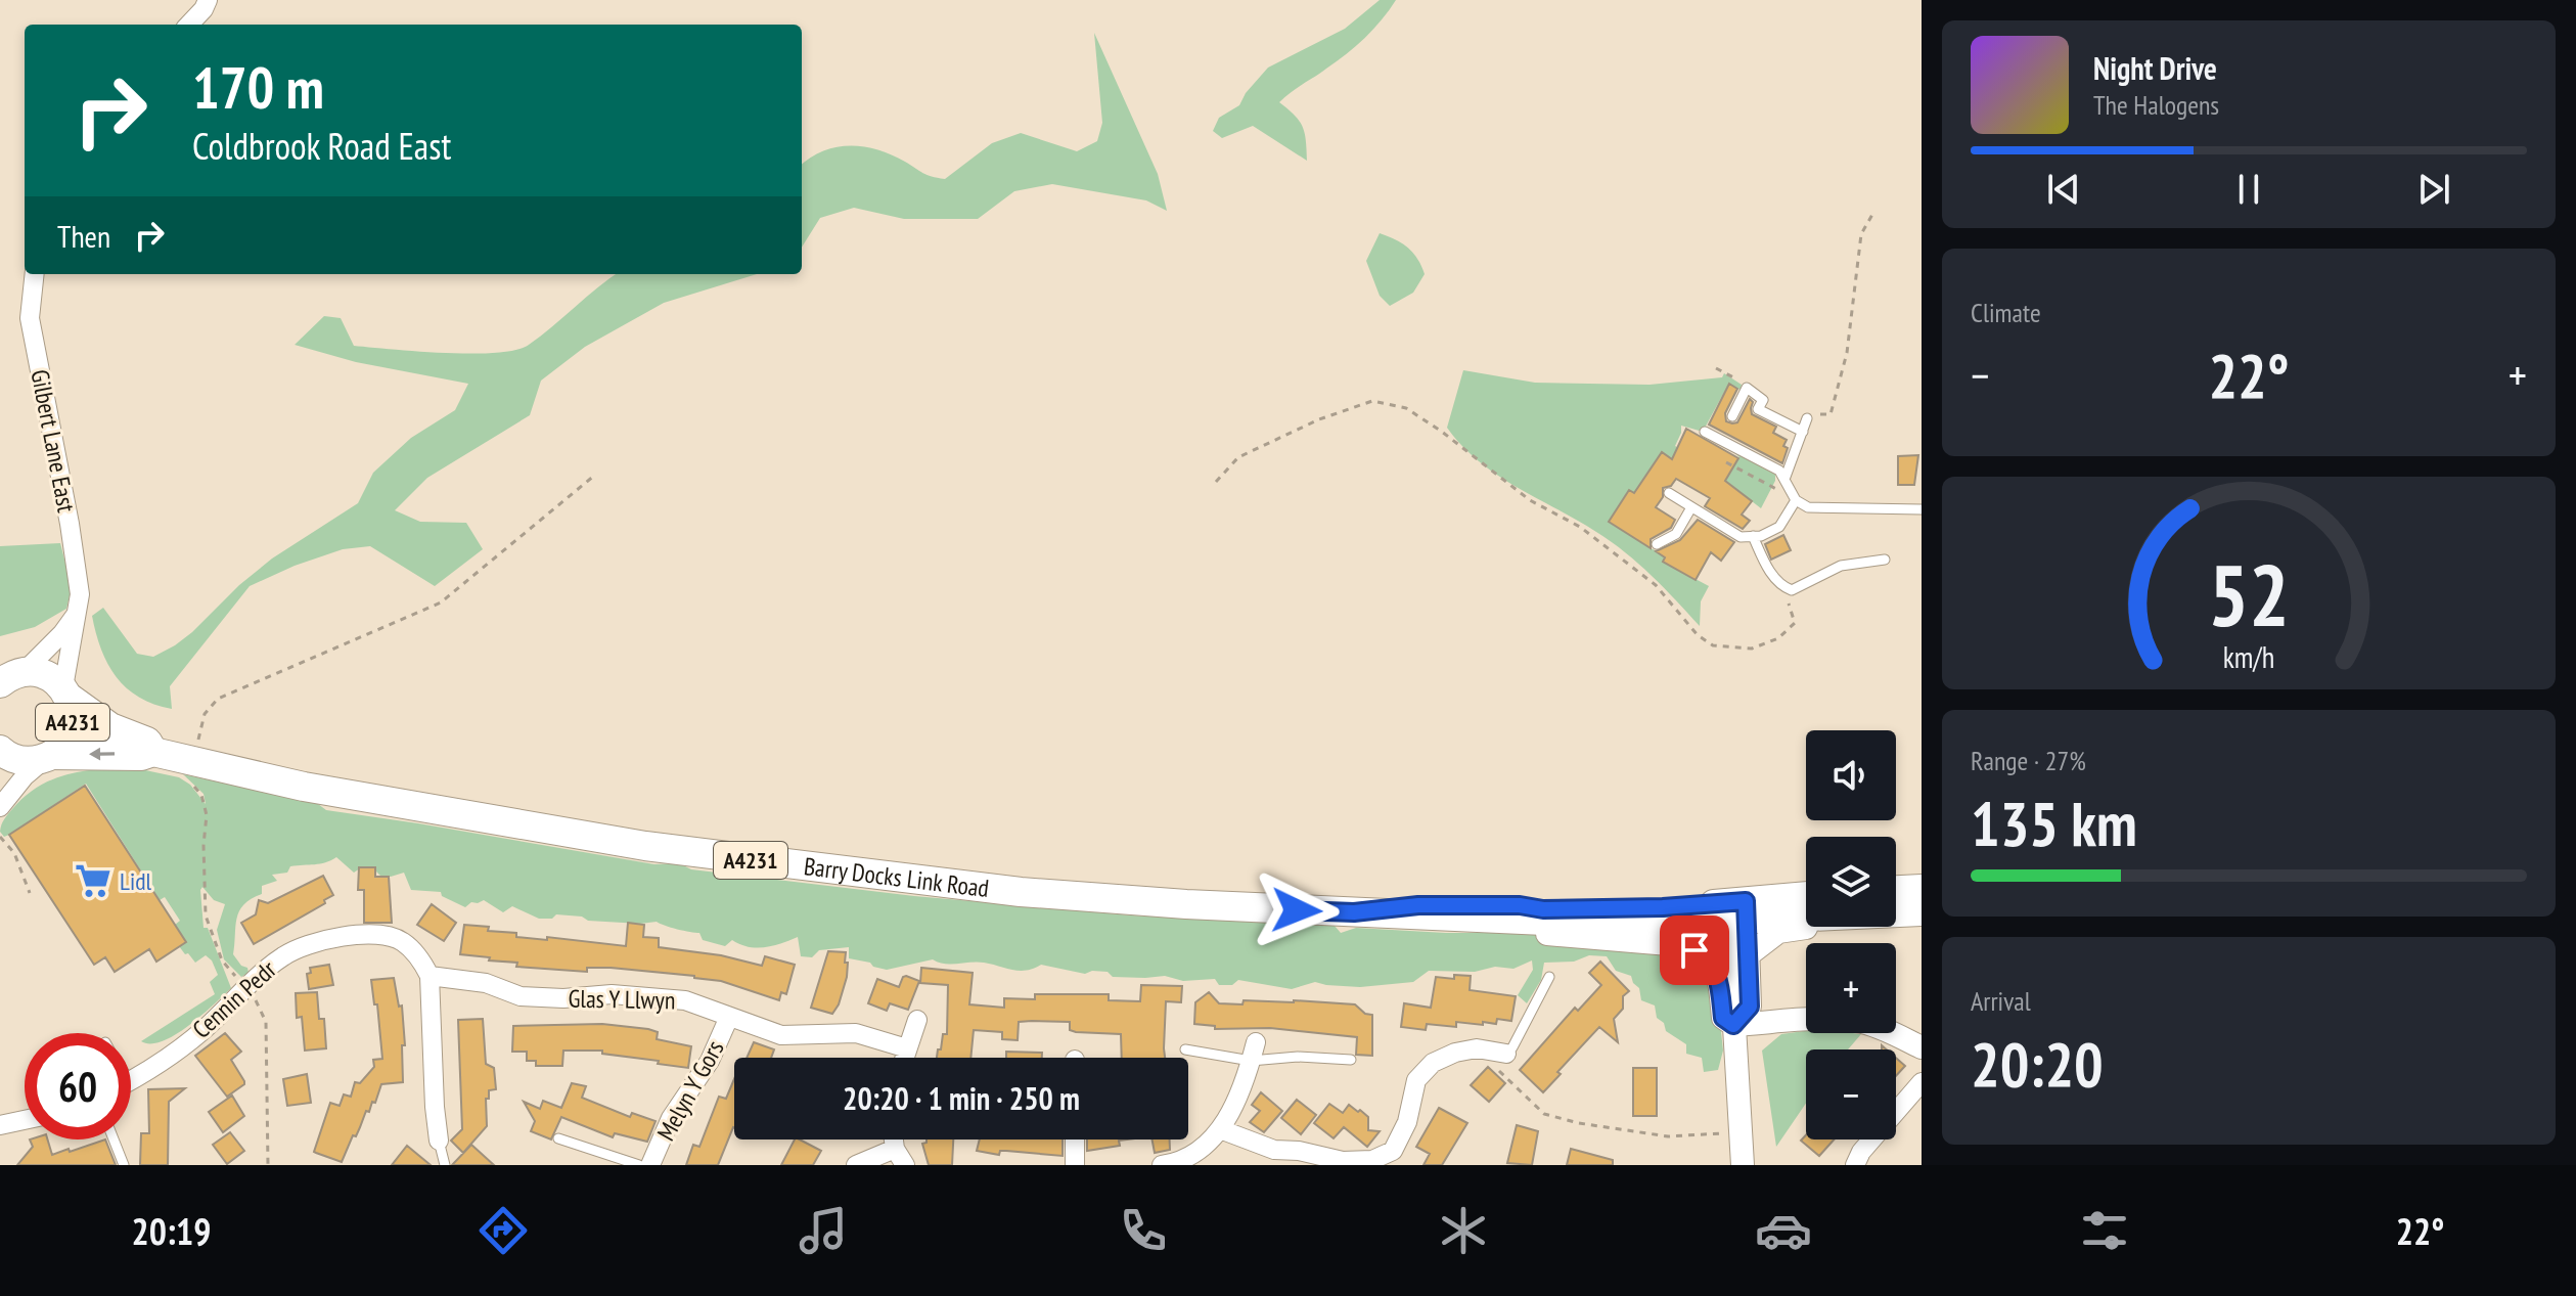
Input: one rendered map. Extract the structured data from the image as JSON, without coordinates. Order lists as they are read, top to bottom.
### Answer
{
  "streets": {
    "main road": ["A4231", "Barry Docks Link Road"],
    "street": [
      "Gilbert Lane East",
      "Cennin Pedr",
      "Glas Y Llwyn",
      "Melyn Y Gors"
    ]
  },
  "crossings": [
    ["Gilbert Lane East", "A4231"],
    ["Gilbert Lane East", "Barry Docks Link Road"],
    ["A4231", "Barry Docks Link Road"],
    ["Cennin Pedr", "Glas Y Llwyn"],
    ["Glas Y Llwyn", "Melyn Y Gors"]
  ],
  "places": {
    "supermarket": ["Lidl"]
  },
  "page": {
    "turn": ["170 m", "Coldbrook Road East"],
    "song": ["Night Drive", "The Halogens"],
    "then": "Then",
    "tile": [
      "Climate",
      ["Range · 27%", "135 km"],
      ["Arrival", "20:20"]
    ],
    "heat": ["−", "22°", "+"],
    "map_buttons": ["+", "−"],
    "limit": "60",
    "trip": "20:20 · 1 min · 250 m",
    "tabs": ["20:19", "22°"],
    "gauge": ["52", "km/h"]
  }
}
